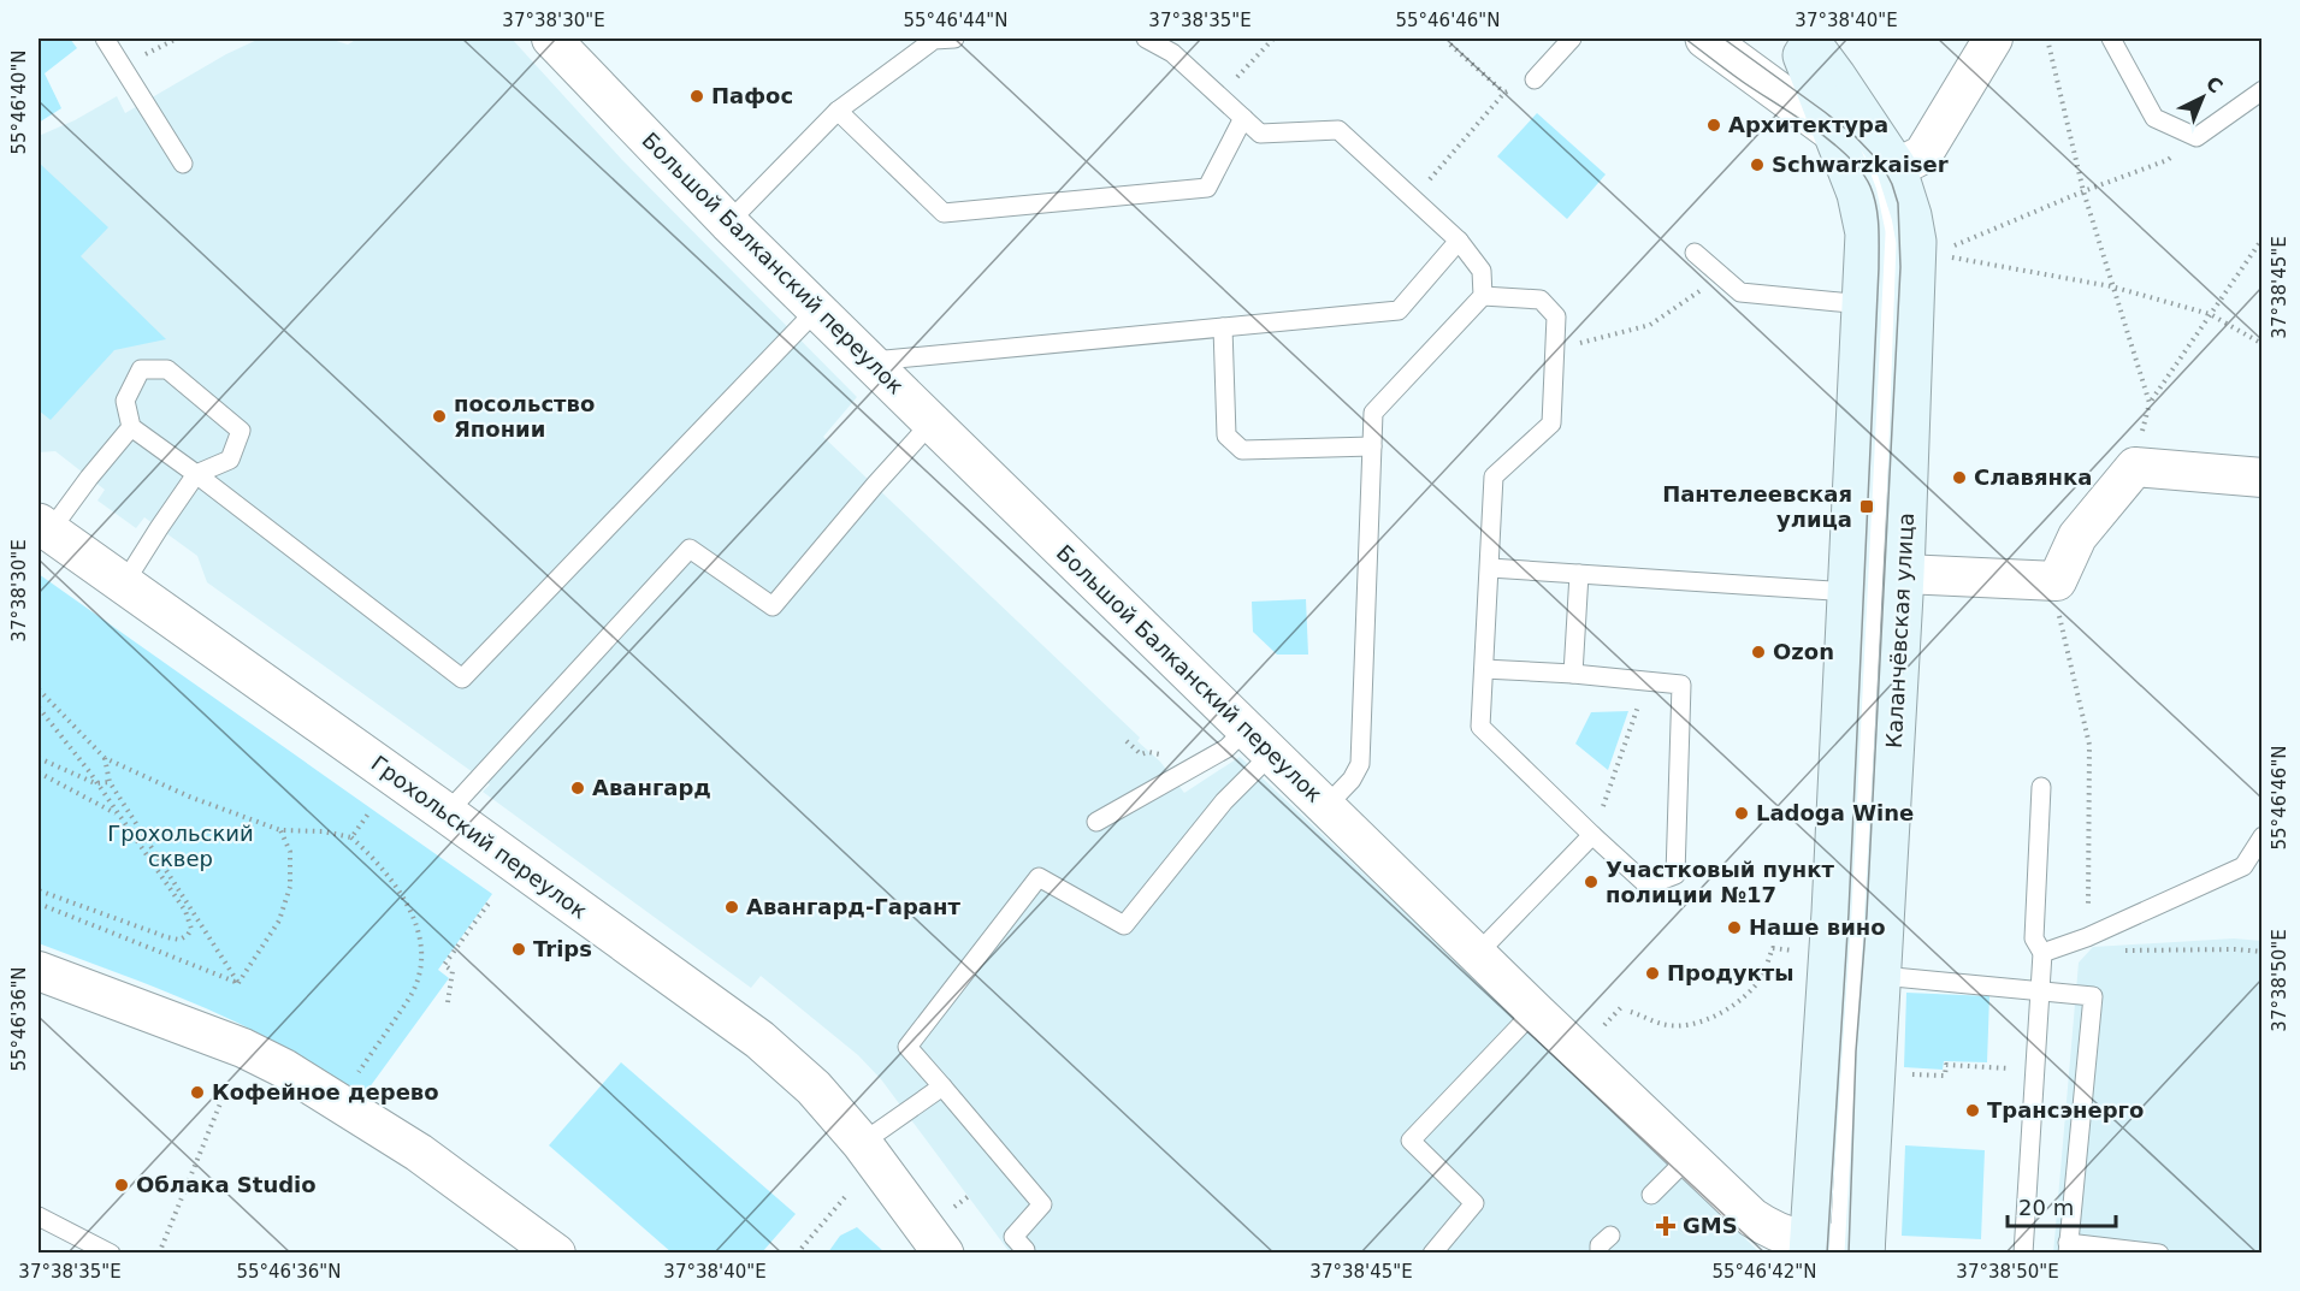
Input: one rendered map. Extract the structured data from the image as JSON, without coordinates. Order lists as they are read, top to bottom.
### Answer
{
  "streets": {
    "main road": ["Каланчёвская улица"],
    "street": ["Большой Балканский переулок", "Грохольский переулок"]
  },
  "crossings": [
    ["Большой Балканский переулок", "Каланчёвская улица"]
  ],
  "parks": ["Грохольский сквер"],
  "places": {
    "other": [
      "Пафос",
      "Архитектура",
      "Schwarzkaiser",
      "посольство Японии",
      "Славянка",
      "Ozon",
      "Авангард",
      "Ladoga Wine",
      "Участковый пункт полиции №17",
      "Авангард-Гарант",
      "Наше вино",
      "Trips",
      "Продукты",
      "Кофейное дерево",
      "Трансэнерго",
      "Облака Studio"
    ],
    "transit": ["Пантелеевская улица"],
    "health": ["GMS"]
  },
  "scale_bar": "20 m",
  "north": "top right",
  "coordinates": [
    "37°38'30\"E",
    "55°46'44\"N",
    "37°38'35\"E",
    "55°46'46\"N",
    "37°38'40\"E",
    "55°46'40\"N",
    "37°38'45\"E",
    "37°38'50\"E",
    "55°46'36\"N",
    "55°46'42\"N"
  ]
}
